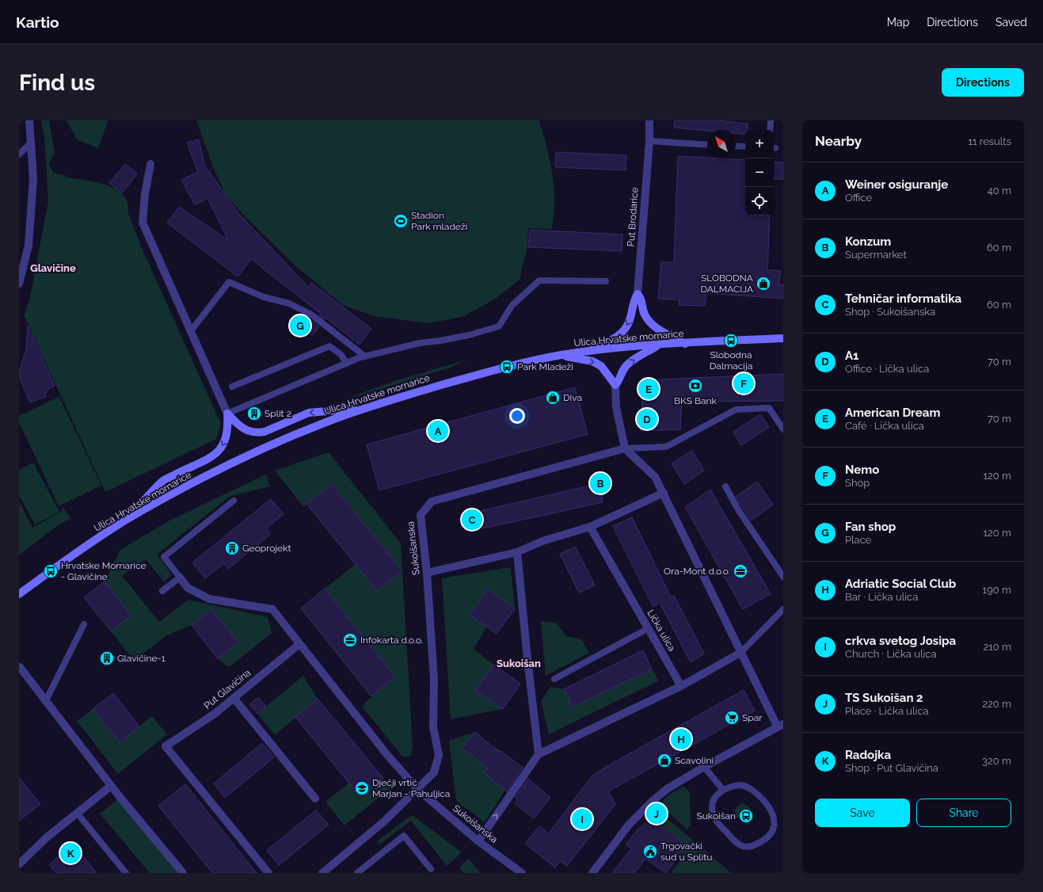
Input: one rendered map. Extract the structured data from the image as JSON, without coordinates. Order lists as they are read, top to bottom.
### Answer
{
  "streets": {
    "main road": ["Ulica Hrvatske mornarice"],
    "street": [
      "Put Brodarice",
      "Sukoišanska",
      "Lička ulica",
      "Put Glavičina"
    ]
  },
  "crossings": [
    ["Sukoišanska", "Put Glavičina"]
  ],
  "districts": ["Glavičine", "Sukoišan"],
  "places": {
    "sports": ["Stadion Park mladeži"],
    "shop": ["SLOBODNA DALMACIJA", "Diva", "Scavolini"],
    "bus stop": [
      "Slobodna Dalmacija",
      "Park Mladeži",
      "Hrvatske Mornarice - Glavičine",
      "Sukoišan"
    ],
    "bank": ["BKS Bank"],
    "building": ["Split 2", "Geoprojekt", "Glavičine-1"],
    "office": ["Ora-Mont d.o.o.", "Infokarta d.o.o."],
    "supermarket": ["Spar"],
    "school or university": ["Dječji vrtić Marjan - Pahuljica"],
    "public building": ["Trgovački sud u Splitu"]
  },
  "north": "top left",
  "page": {
    "header": "Kartio",
    "nav": ["Map", "Directions", "Saved"],
    "buttons": [
      "Directions",
      ["Save", "Share"]
    ],
    "title": "Find us",
    "heading": ["Nearby", "11 results"],
    "map_buttons": ["+", "−"],
    "list": [
      {
        "mark": "A",
        "name": "Weiner osiguranje",
        "note": "Office",
        "value": "40 m"
      },
      {
        "mark": "B",
        "name": "Konzum",
        "note": "Supermarket",
        "value": "60 m"
      },
      {
        "mark": "C",
        "name": "Tehničar informatika",
        "note": "Shop · Sukoišanska",
        "value": "60 m"
      },
      {
        "mark": "D",
        "name": "A1",
        "note": "Office · Lička ulica",
        "value": "70 m"
      },
      {
        "mark": "E",
        "name": "American Dream",
        "note": "Café · Lička ulica",
        "value": "70 m"
      },
      {
        "mark": "F",
        "name": "Nemo",
        "note": "Shop",
        "value": "120 m"
      },
      {
        "mark": "G",
        "name": "Fan shop",
        "note": "Place",
        "value": "120 m"
      },
      {
        "mark": "H",
        "name": "Adriatic Social Club",
        "note": "Bar · Lička ulica",
        "value": "190 m"
      },
      {
        "mark": "I",
        "name": "crkva svetog Josipa",
        "note": "Church · Lička ulica",
        "value": "210 m"
      },
      {
        "mark": "J",
        "name": "TS Sukoišan 2",
        "note": "Place · Lička ulica",
        "value": "220 m"
      },
      {
        "mark": "K",
        "name": "Radojka",
        "note": "Shop · Put Glavičina",
        "value": "320 m"
      }
    ],
    "pins": [
      "G",
      "F",
      "E",
      "D",
      "A",
      "B",
      "C",
      "H",
      "J",
      "I",
      "K"
    ]
  }
}
